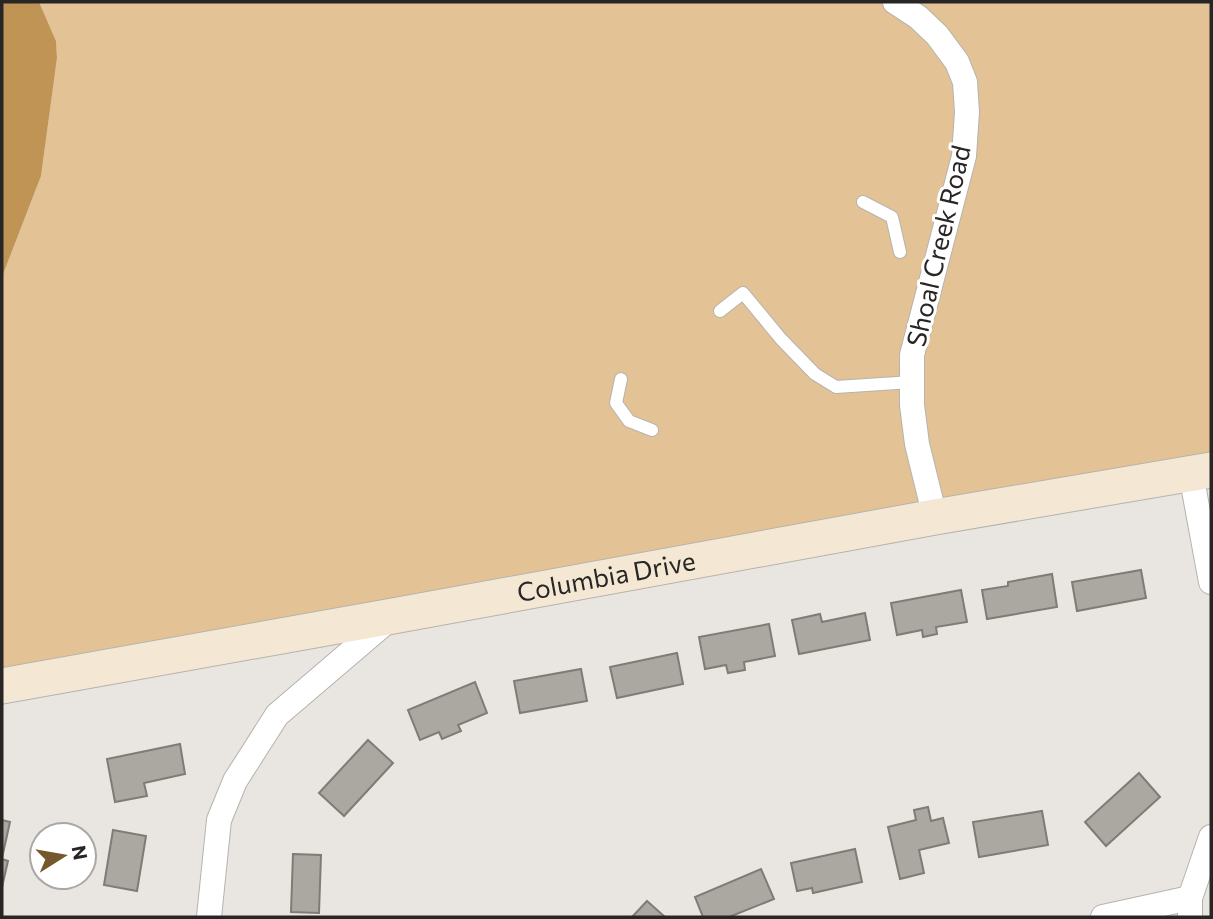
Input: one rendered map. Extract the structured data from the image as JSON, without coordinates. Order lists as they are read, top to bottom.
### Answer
{
  "streets": {
    "main road": ["Columbia Drive"],
    "street": ["Shoal Creek Road"]
  },
  "crossings": [
    ["Shoal Creek Road", "Columbia Drive"]
  ],
  "north": "right"
}
